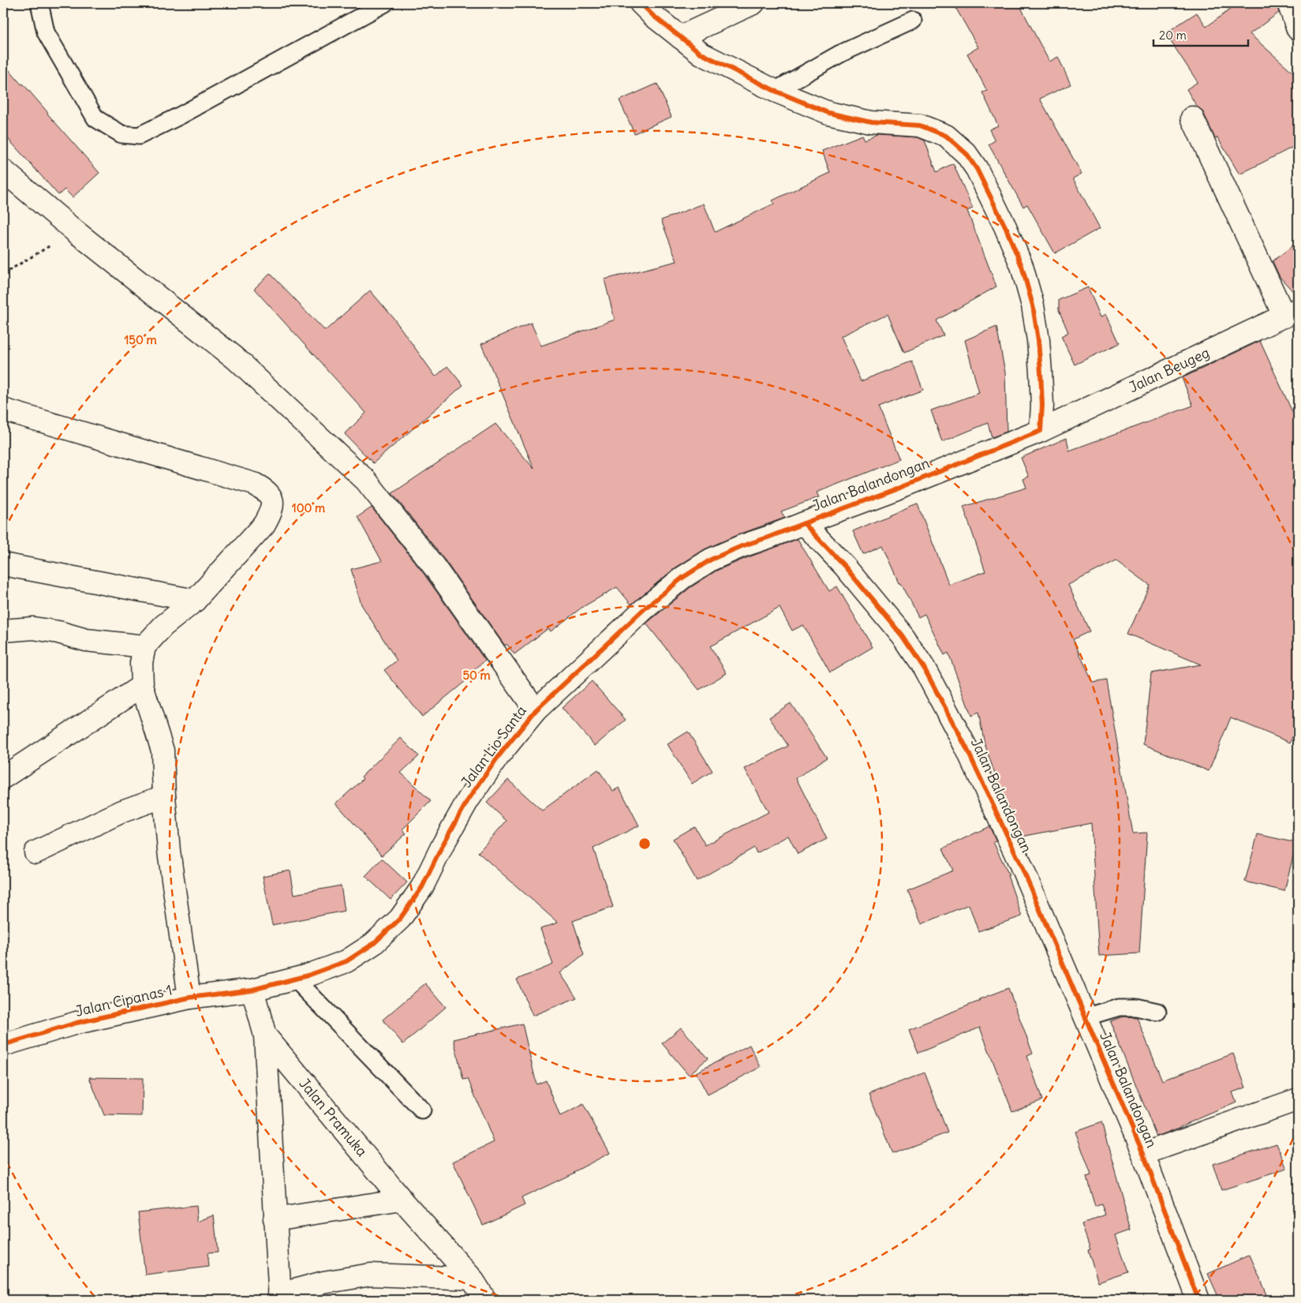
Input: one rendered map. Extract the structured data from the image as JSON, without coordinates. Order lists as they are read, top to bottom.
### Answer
{
  "streets": {
    "street": [
      "Jalan Beugeg",
      "Jalan Balandongan",
      "Jalan Lio Santa",
      "Jalan Cipanas 1",
      "Jalan Pramuka"
    ]
  },
  "crossings": [
    ["Jalan Beugeg", "Jalan Balandongan"],
    ["Jalan Balandongan", "Jalan Lio Santa"],
    ["Jalan Lio Santa", "Jalan Cipanas 1"],
    ["Jalan Lio Santa", "Jalan Pramuka"],
    ["Jalan Cipanas 1", "Jalan Pramuka"]
  ],
  "scale_bar": "20 m",
  "rings": ["150 m", "100 m", "50 m"]
}
